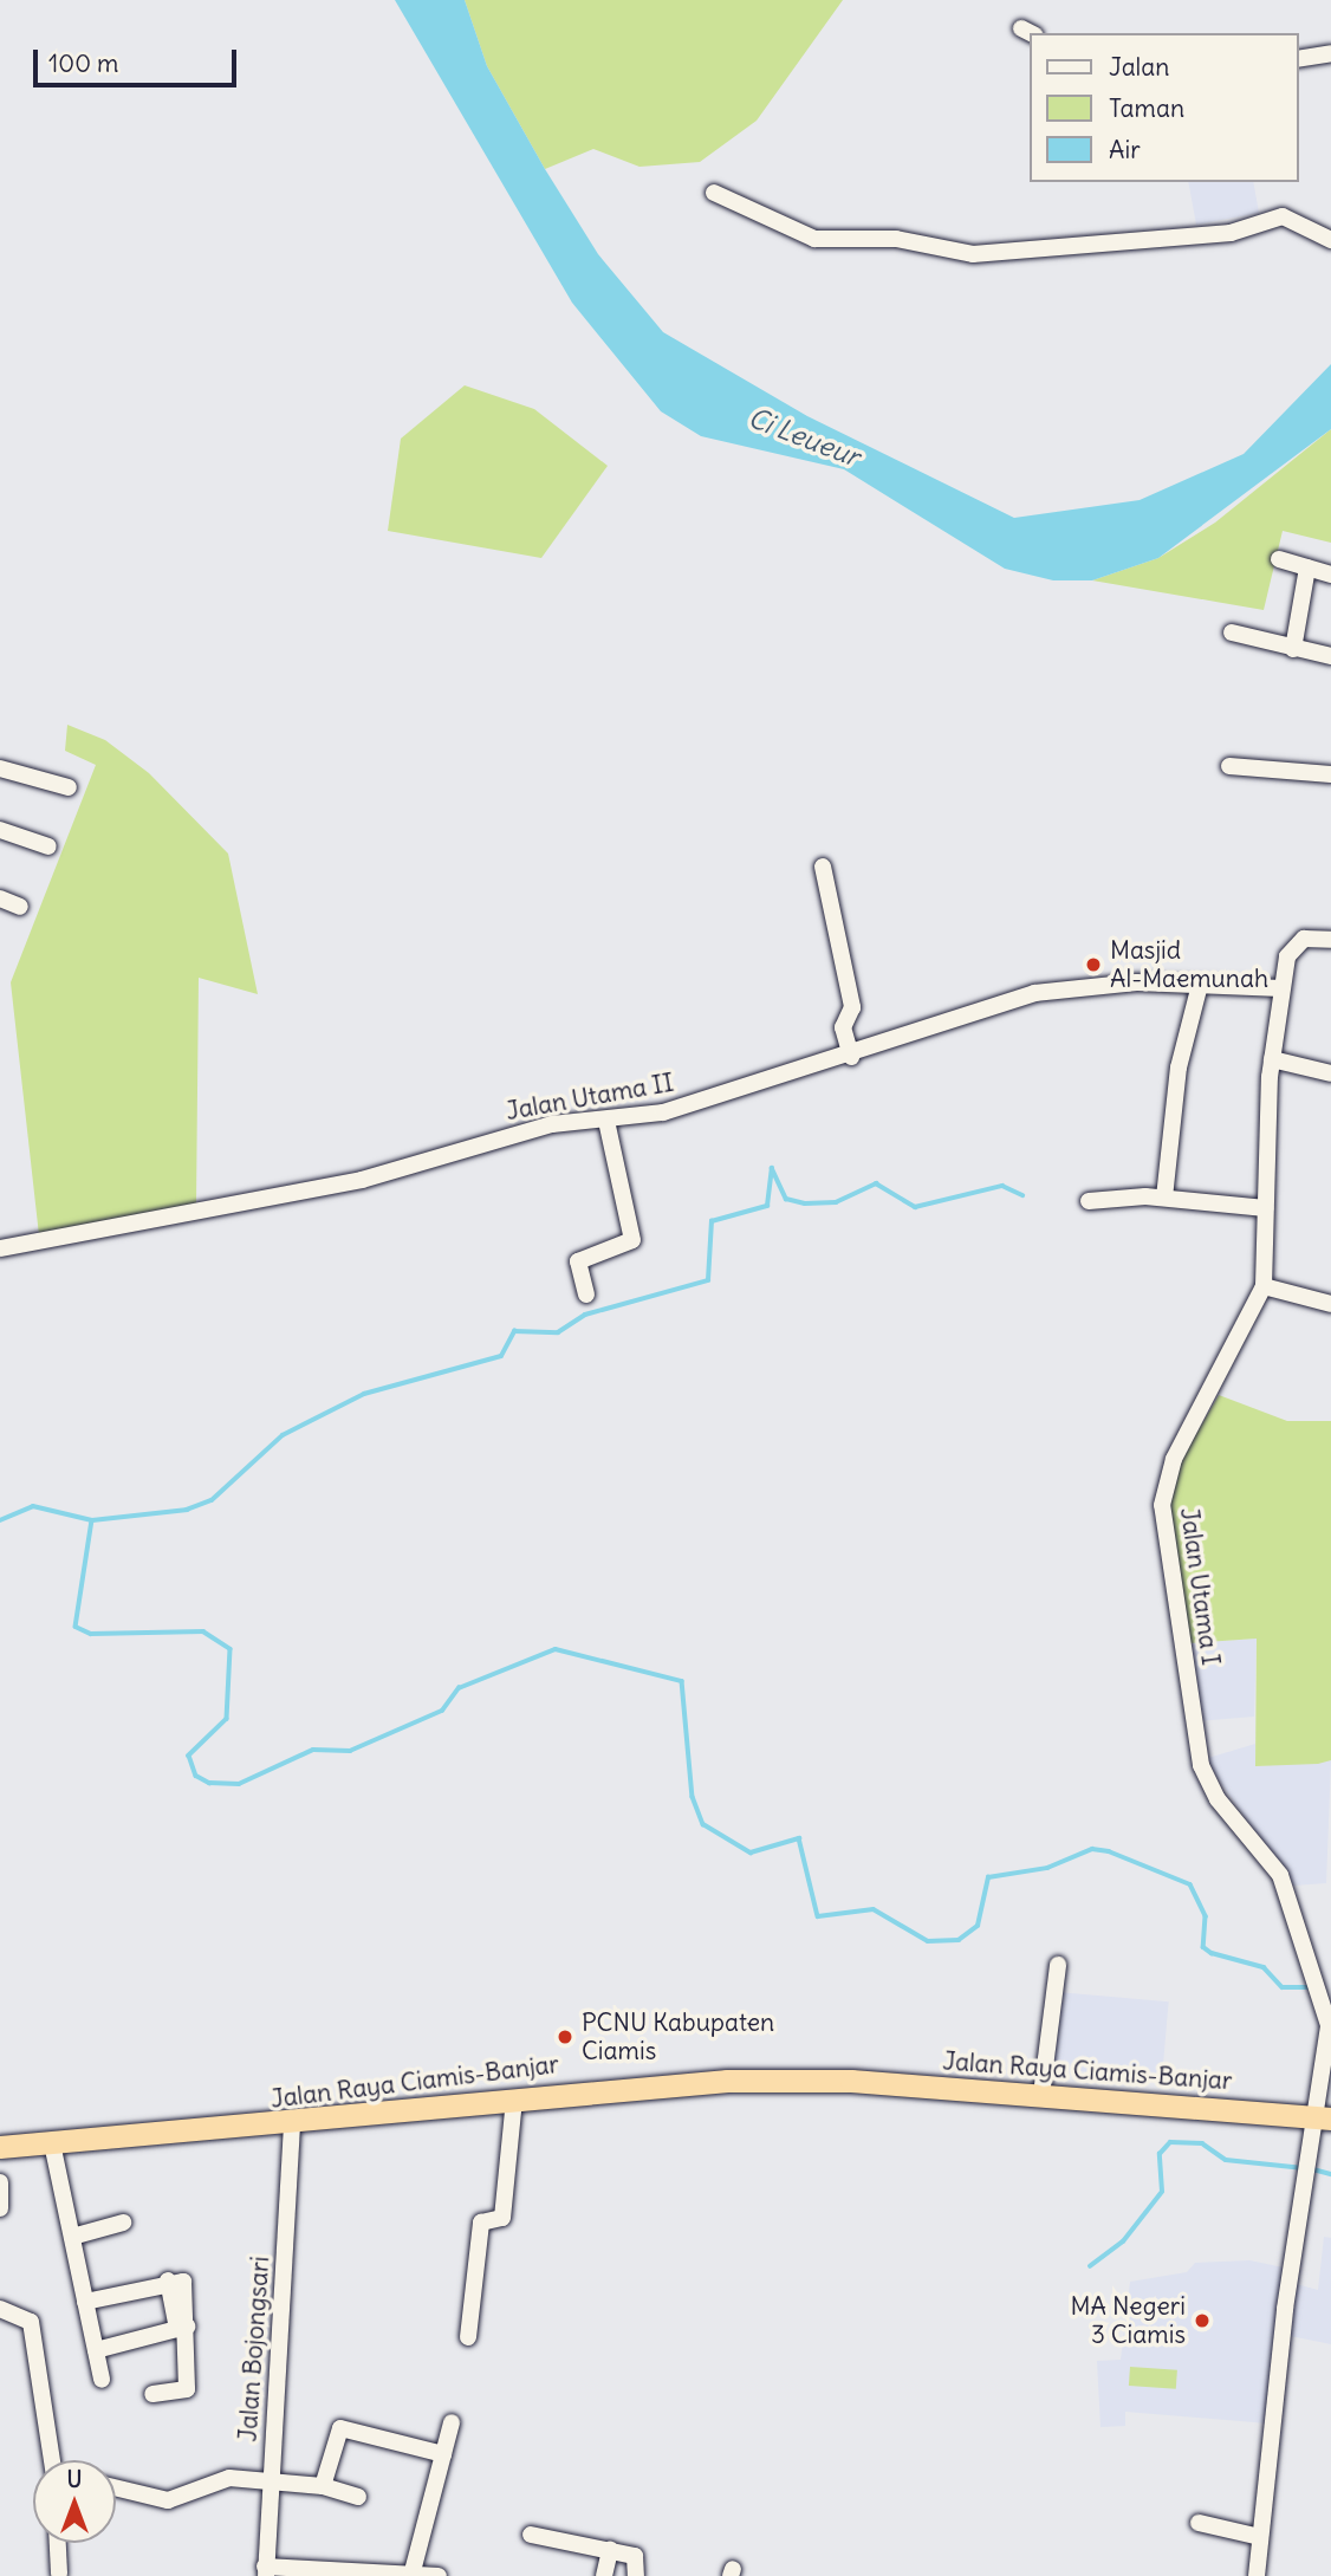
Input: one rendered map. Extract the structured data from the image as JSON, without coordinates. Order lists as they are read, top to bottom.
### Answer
{
  "streets": {
    "highway": ["Jalan Raya Ciamis-Banjar"],
    "street": ["Jalan Utama II", "Jalan Utama I", "Jalan Bojongsari"]
  },
  "crossings": [
    ["Jalan Utama II", "Jalan Utama I"],
    ["Jalan Utama I", "Jalan Raya Ciamis-Banjar"],
    ["Jalan Raya Ciamis-Banjar", "Jalan Bojongsari"]
  ],
  "water": ["Ci Leueur"],
  "places": ["Masjid Al-Maemunah", "PCNU Kabupaten Ciamis", "MA Negeri 3 Ciamis"],
  "legend": ["Jalan", "Taman", "Air"],
  "scale_bar": "100 m",
  "north": "top"
}
